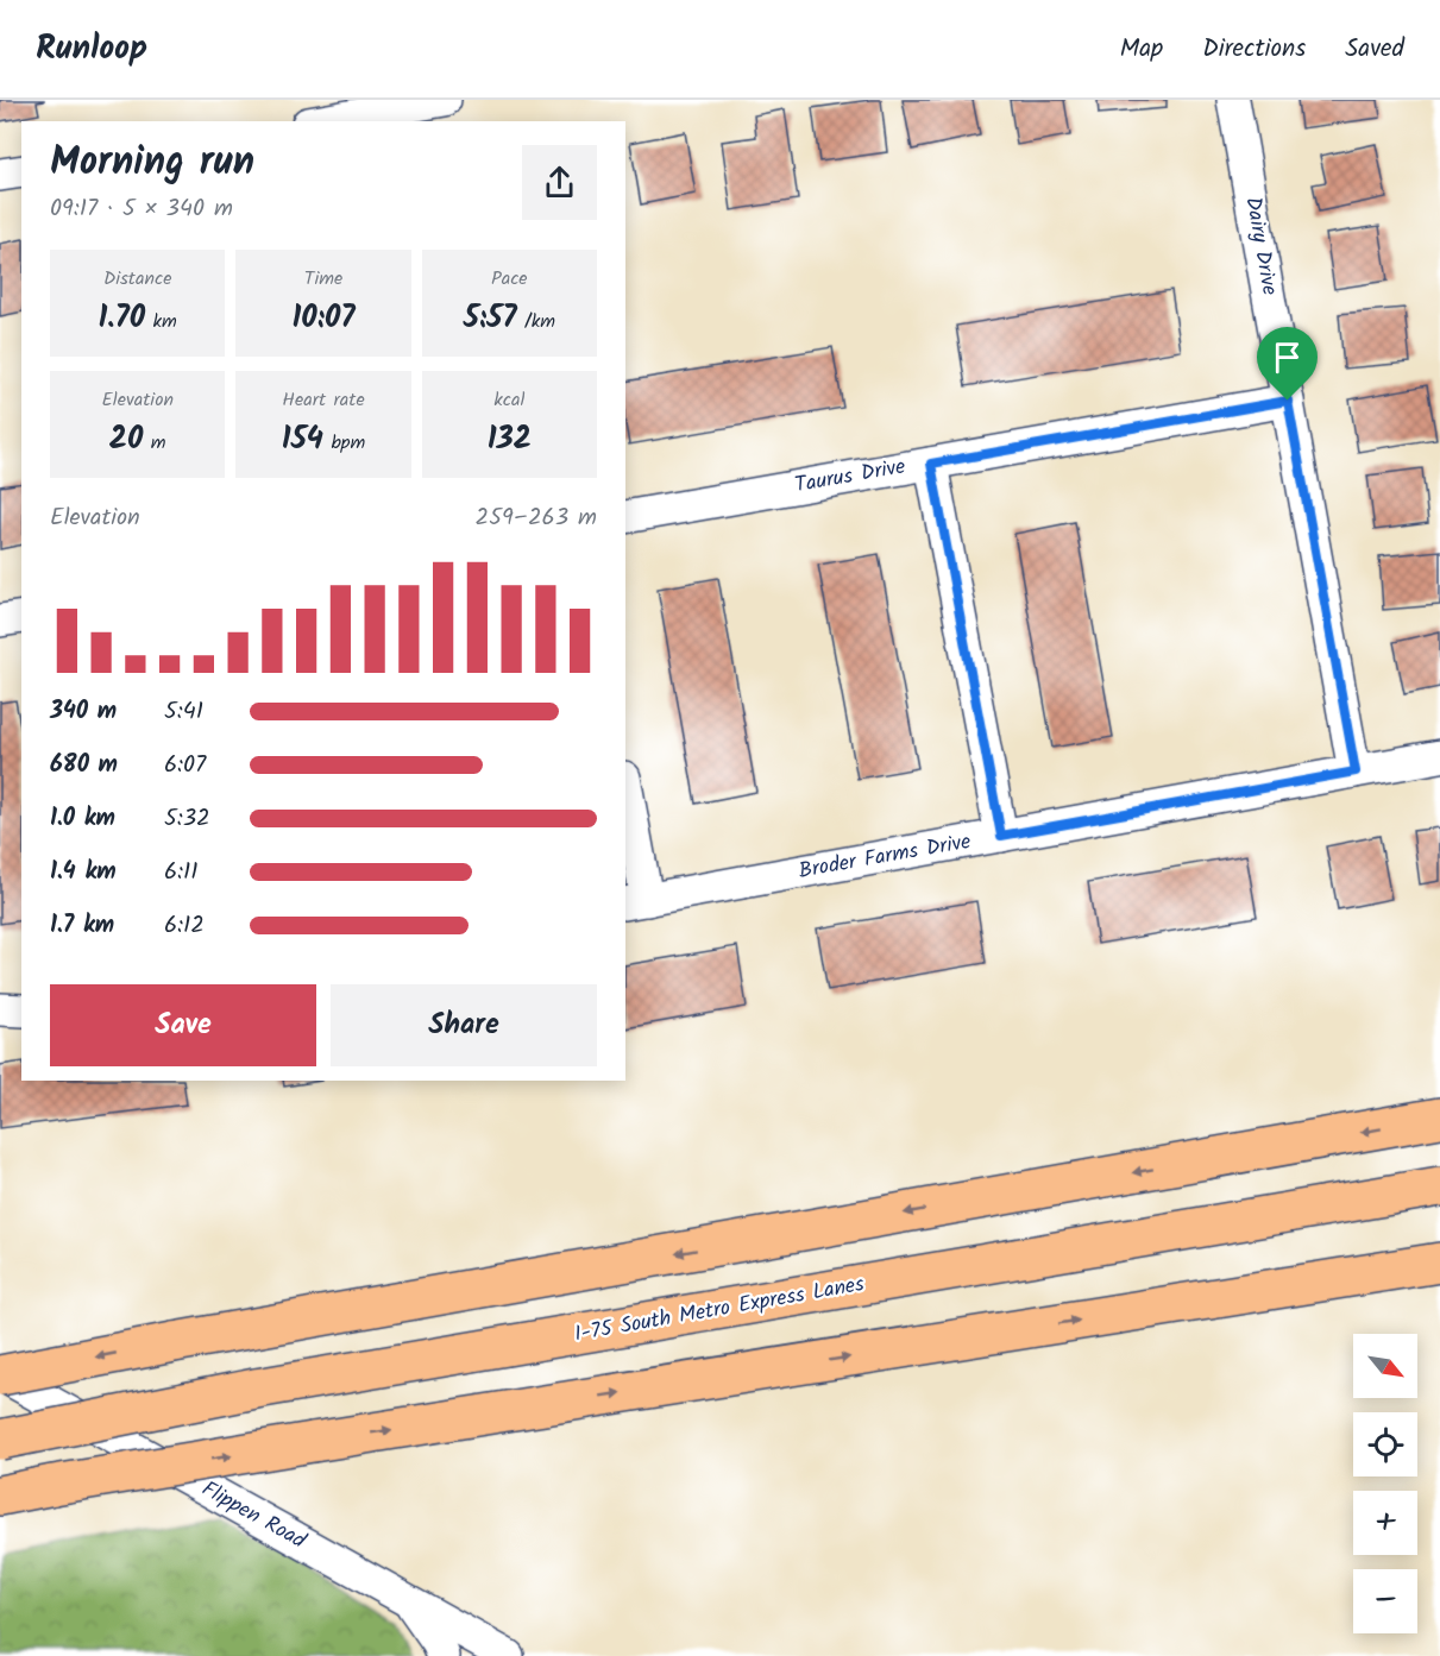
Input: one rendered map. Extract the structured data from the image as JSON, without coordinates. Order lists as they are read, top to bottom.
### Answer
{
  "streets": {
    "highway": ["I-75 South Metro Express Lanes"],
    "street": [
      "Dairy Drive",
      "Taurus Drive",
      "Broder Farms Drive",
      "Flippen Road"
    ]
  },
  "crossings": [
    ["Dairy Drive", "Taurus Drive"],
    ["Dairy Drive", "Broder Farms Drive"]
  ],
  "north": "bottom right",
  "page": {
    "header": "Runloop",
    "nav": ["Map", "Directions", "Saved"],
    "heading": ["Morning run", "09:17 · 5 × 340 m"],
    "stats": [
      ["Distance", "1.70 km"],
      ["Time", "10:07"],
      ["Pace", "5:57 /km"],
      ["Elevation", "20 m"],
      ["Heart rate", "154 bpm"],
      ["kcal", "132"]
    ],
    "chart": ["Elevation", "259–263 m"],
    "list": [
      {
        "name": "340 m",
        "note": "5:41"
      },
      {
        "name": "680 m",
        "note": "6:07"
      },
      {
        "name": "1.0 km",
        "note": "5:32"
      },
      {
        "name": "1.4 km",
        "note": "6:11"
      },
      {
        "name": "1.7 km",
        "note": "6:12"
      }
    ],
    "buttons": ["Save", "Share"],
    "map_buttons": ["+", "−"]
  }
}
